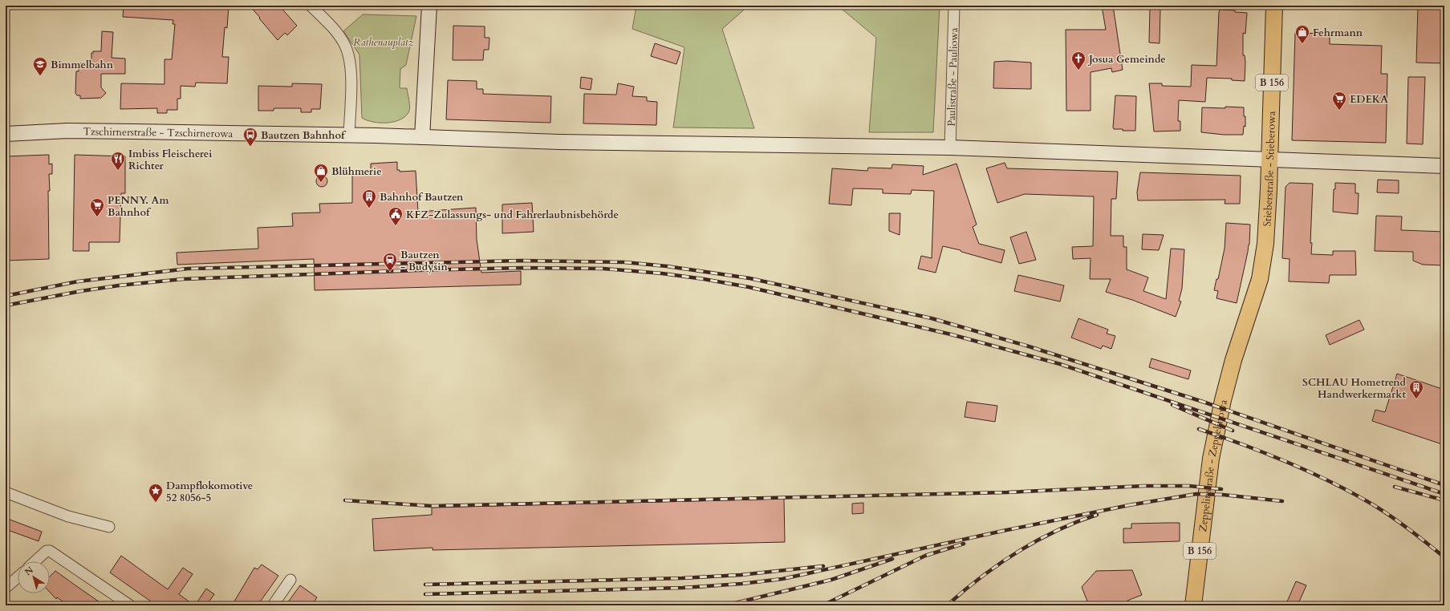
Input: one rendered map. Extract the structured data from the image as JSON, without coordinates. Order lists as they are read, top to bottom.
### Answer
{
  "streets": {
    "main road": ["B 156", "Stieberstraße - Stieberowa", "Zeppelinstraße - Zeppelinowa"],
    "street": ["Paulistraße - Pauliowa", "Tzschirnerstraße - Tzschirnerowa"]
  },
  "crossings": [
    ["Paulistraße - Pauliowa", "Tzschirnerstraße - Tzschirnerowa"],
    ["Tzschirnerstraße - Tzschirnerowa", "Stieberstraße - Stieberowa"],
    ["Stieberstraße - Stieberowa", "Zeppelinstraße - Zeppelinowa"]
  ],
  "parks": ["Rathenauplatz"],
  "places": {
    "shop": ["Fehrmann", "Blühmerie"],
    "church": ["Josua Gemeinde"],
    "school or university": ["Bimmelbahn"],
    "supermarket": ["EDEKA", "PENNY. Am Bahnhof"],
    "bus stop": ["Bautzen Bahnhof"],
    "restaurant": ["Imbiss Fleischerei Richter"],
    "building": ["Bahnhof Bautzen", "SCHLAU Hometrend Handwerkermarkt"],
    "public building": ["KFZ-Zulassungs- und Fahrerlaubnisbehörde"],
    "station": ["Bautzen - Budyšin"],
    "place": ["Dampflokomotive 52 8056-5"]
  },
  "north": "top left"
}
